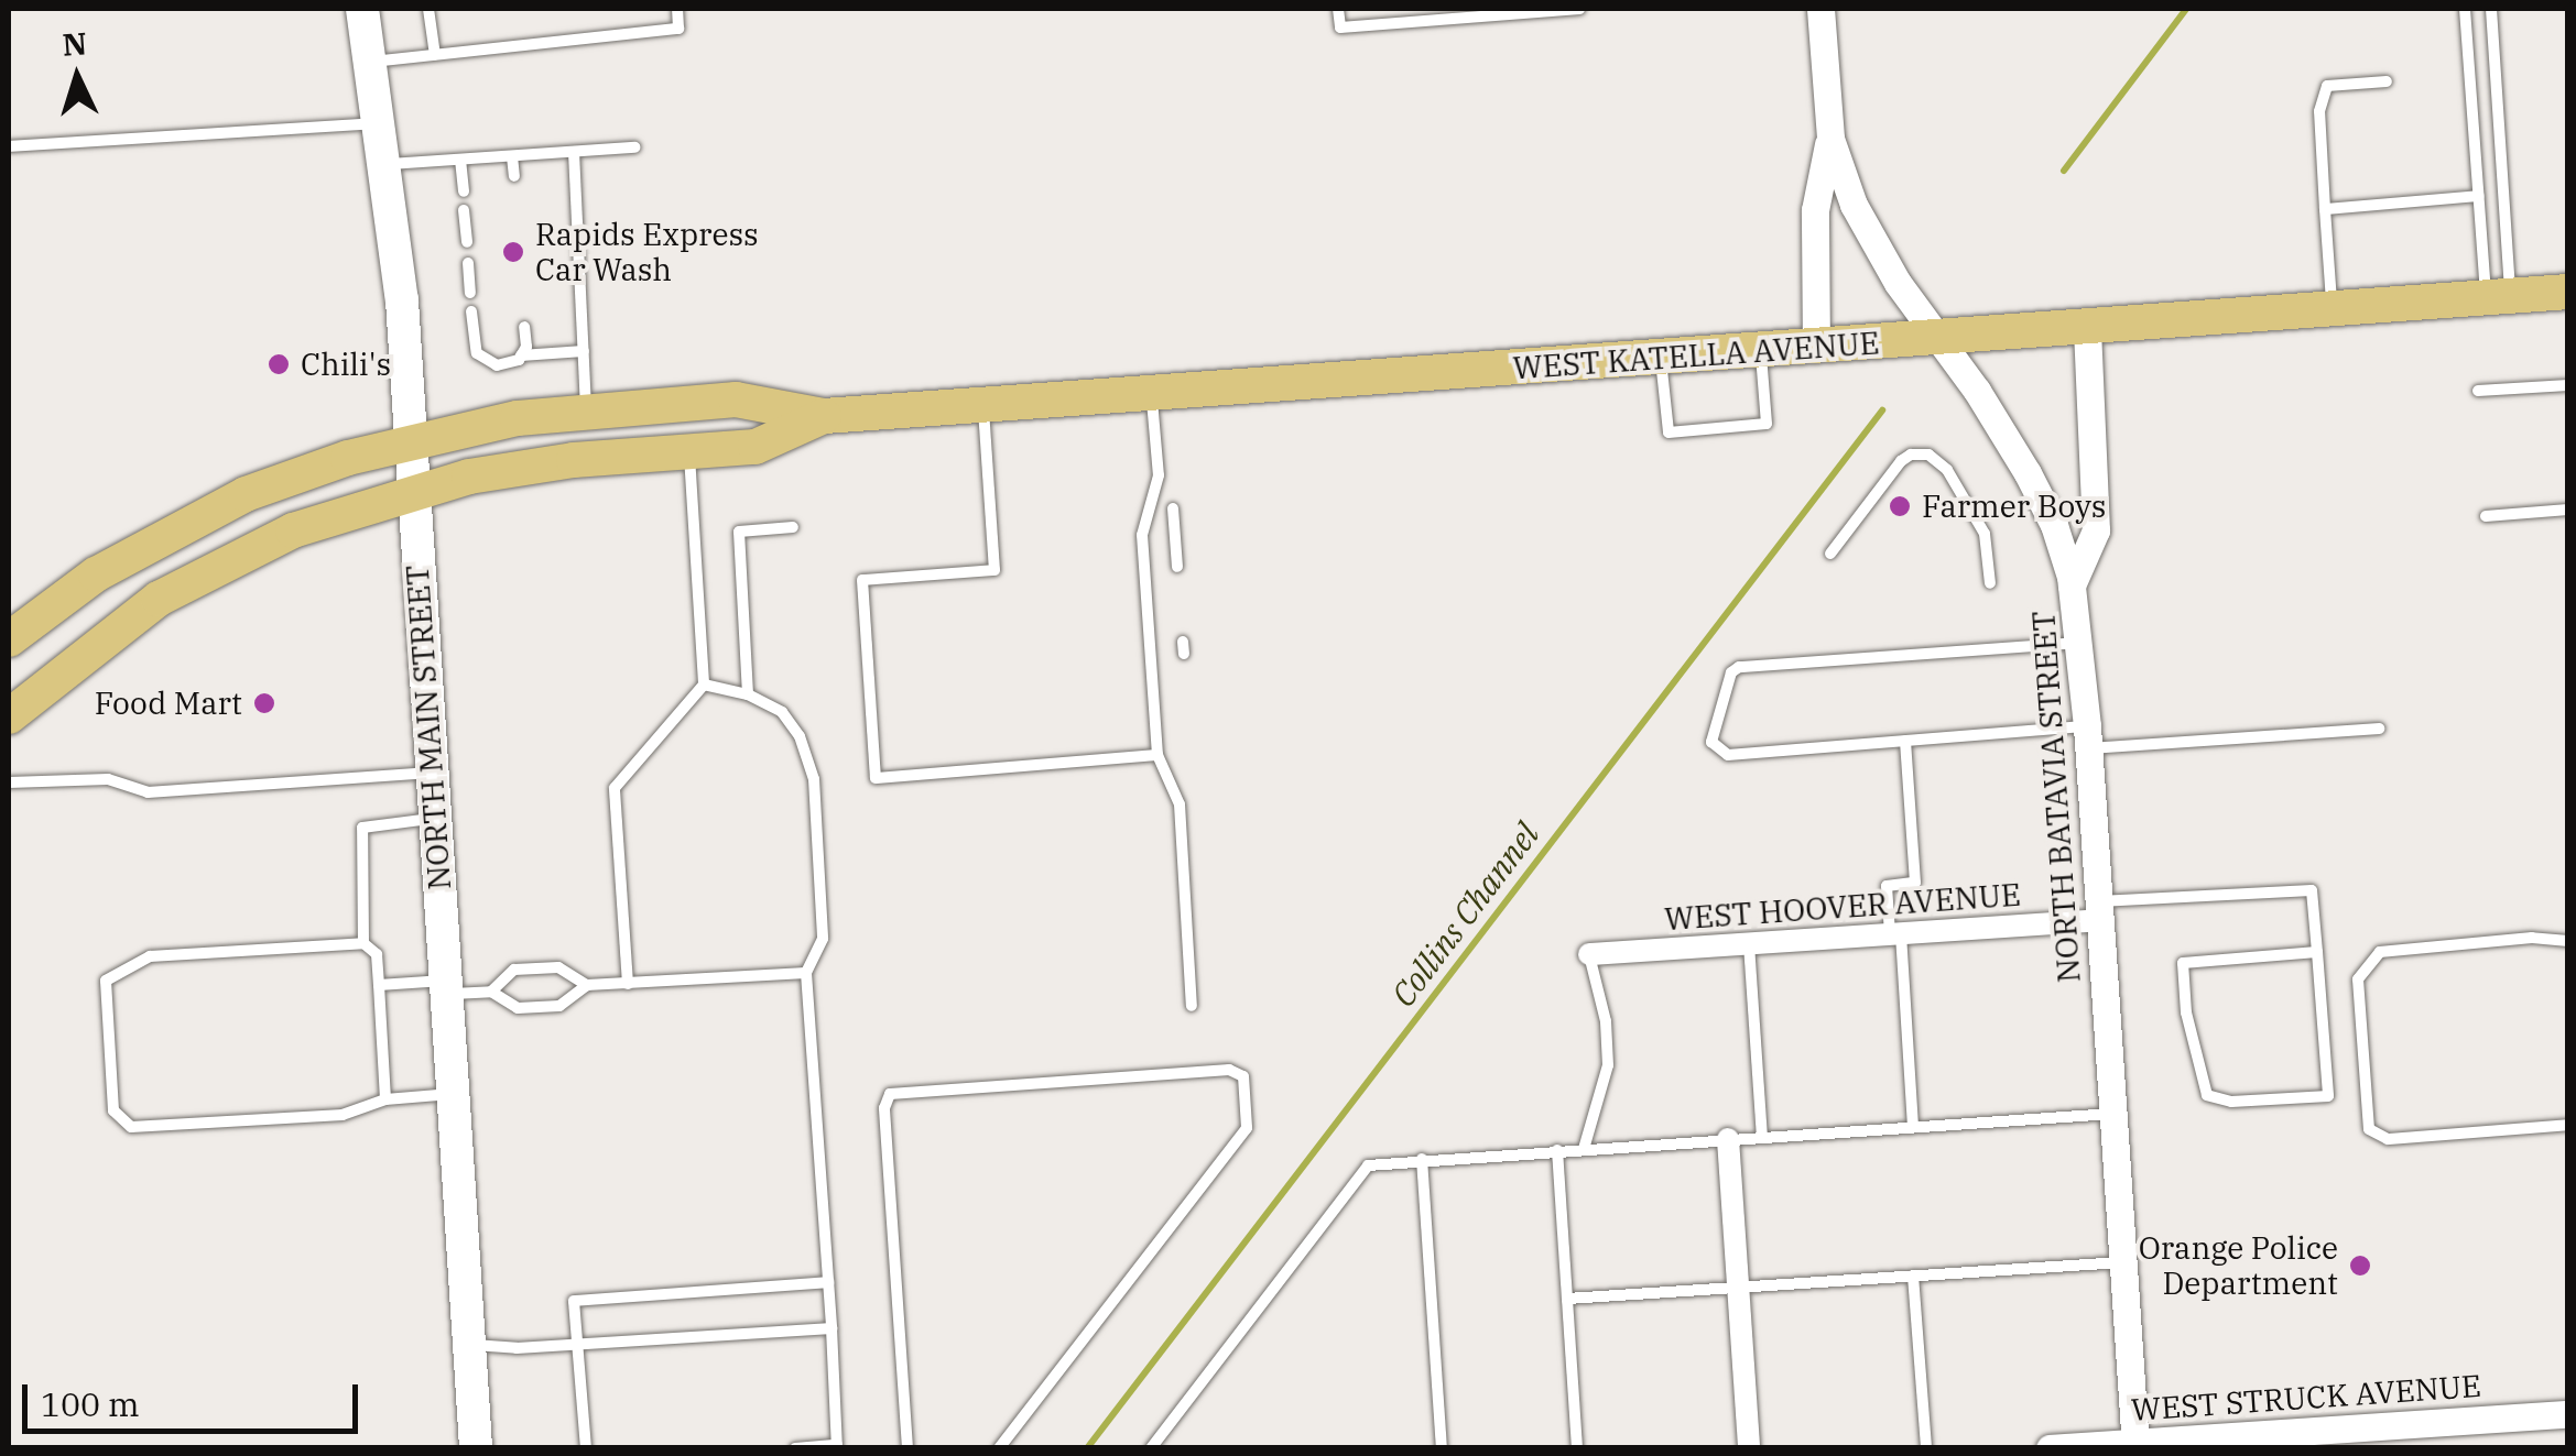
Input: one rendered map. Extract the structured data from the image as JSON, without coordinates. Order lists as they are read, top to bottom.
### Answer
{
  "streets": {
    "main road": ["WEST KATELLA AVENUE", "NORTH MAIN STREET"],
    "street": ["NORTH BATAVIA STREET", "WEST HOOVER AVENUE", "WEST STRUCK AVENUE"]
  },
  "crossings": [
    ["WEST KATELLA AVENUE", "NORTH MAIN STREET"],
    ["WEST KATELLA AVENUE", "NORTH BATAVIA STREET"],
    ["NORTH BATAVIA STREET", "WEST HOOVER AVENUE"],
    ["NORTH BATAVIA STREET", "WEST STRUCK AVENUE"]
  ],
  "water": ["Collins Channel"],
  "places": [
    "Rapids Express Car Wash",
    "Chili's",
    "Farmer Boys",
    "Food Mart",
    "Orange Police Department"
  ],
  "scale_bar": "100 m",
  "north": "top"
}
